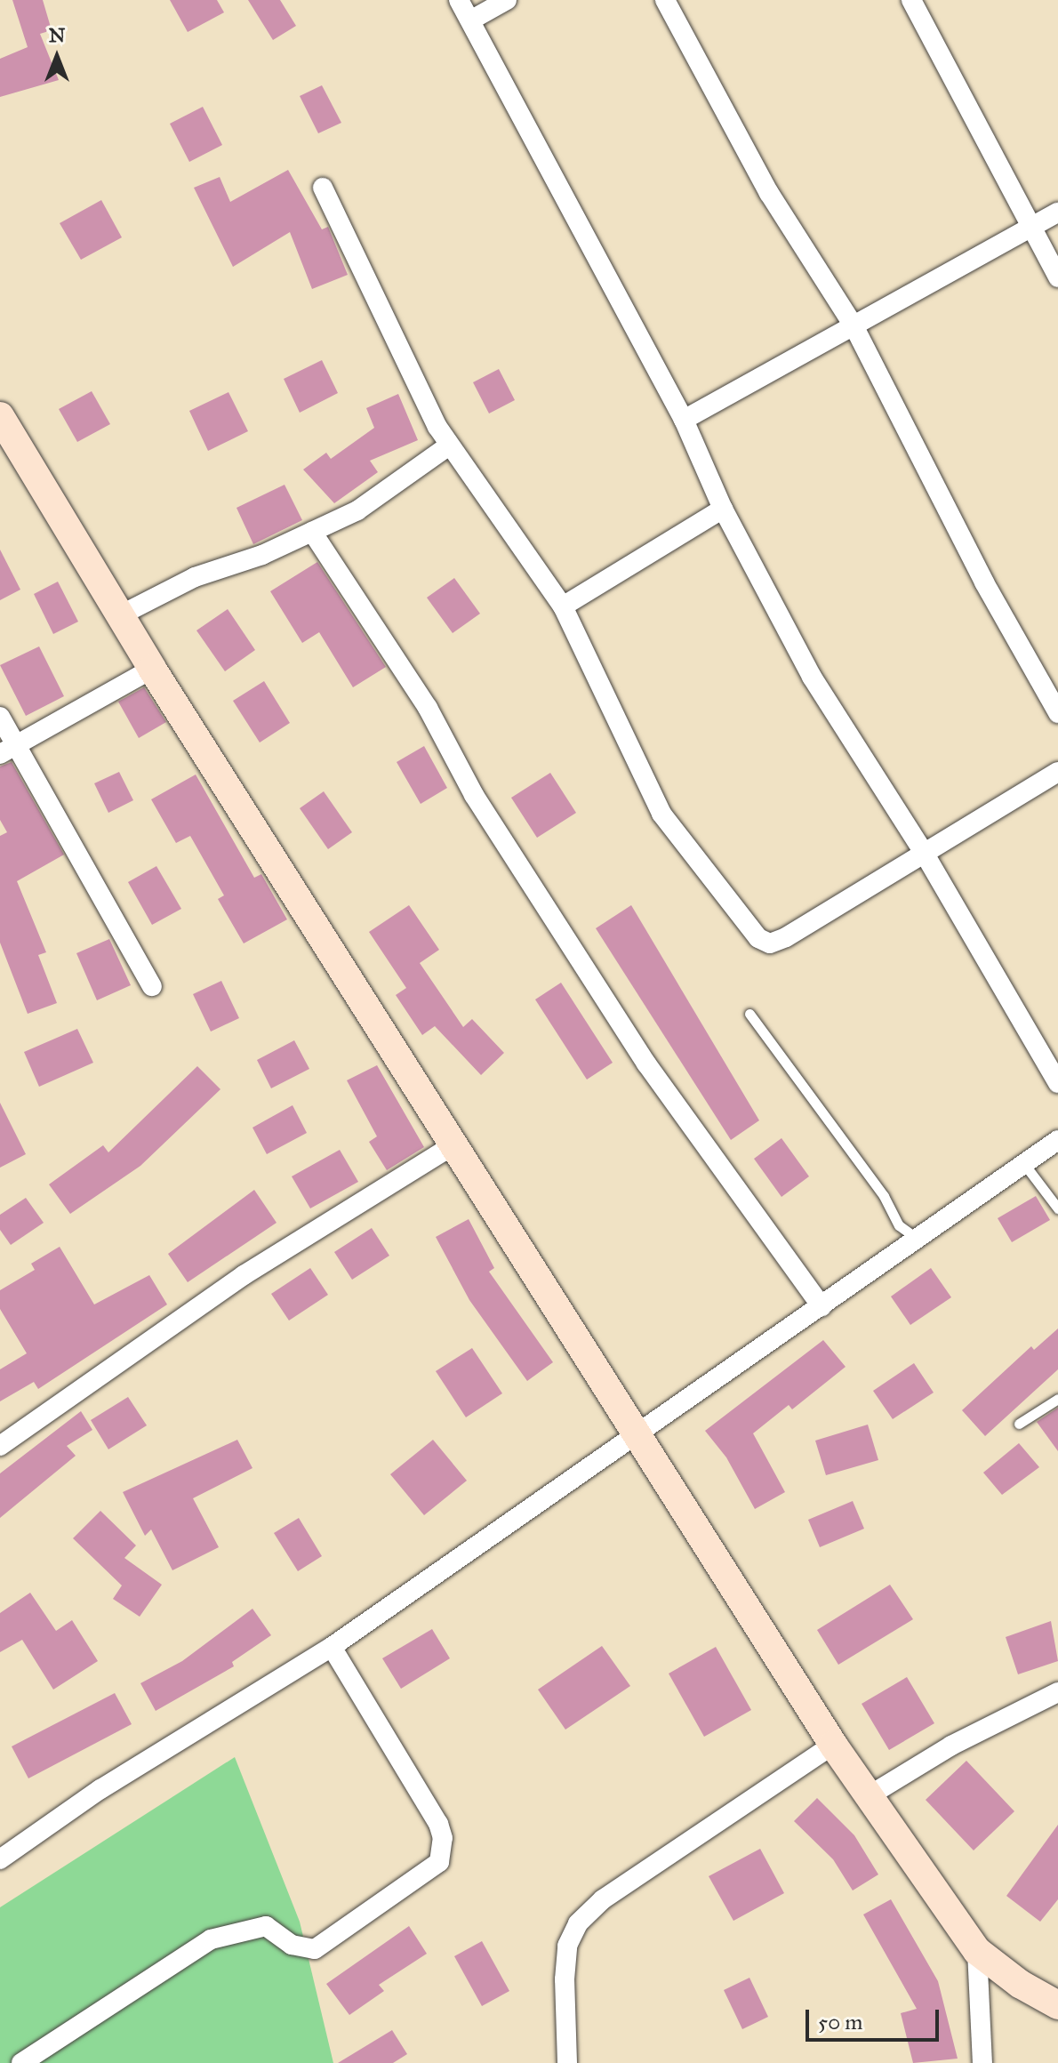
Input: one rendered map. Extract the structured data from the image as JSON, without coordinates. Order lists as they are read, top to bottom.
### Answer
{
  "scale_bar": "50 m",
  "north": "top"
}
